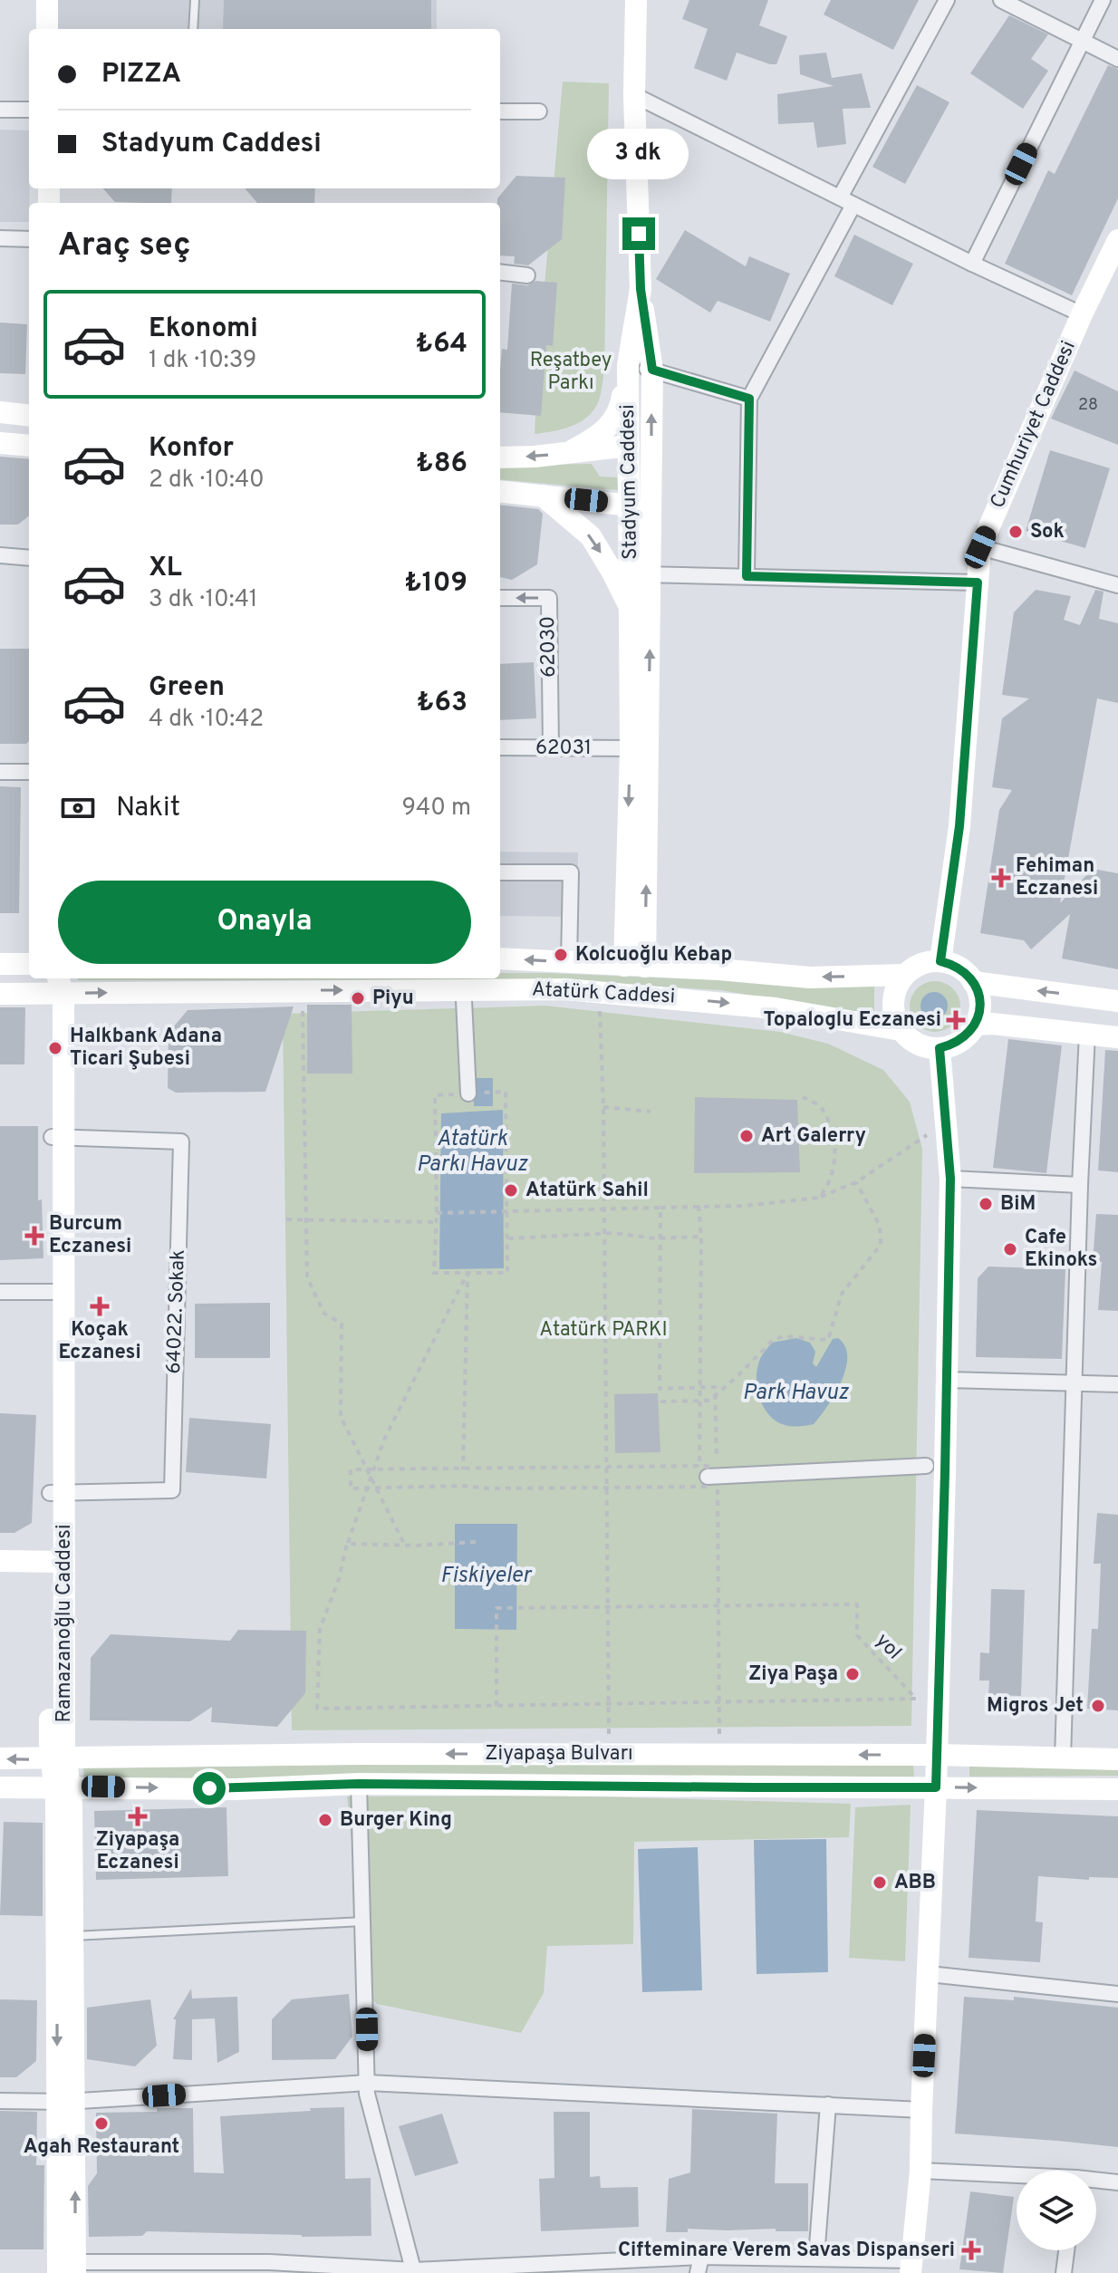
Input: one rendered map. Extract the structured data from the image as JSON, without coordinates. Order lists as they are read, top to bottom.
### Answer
{
  "streets": {
    "main road": [
      "Cumhuriyet Caddesi",
      "Stadyum Caddesi",
      "Atatürk Caddesi",
      "Ramazanoğlu Caddesi",
      "Ziyapaşa Bulvarı"
    ],
    "street": ["62030", "62031", "64022. Sokak"],
    "path": ["yol"]
  },
  "crossings": [
    ["Cumhuriyet Caddesi", "Atatürk Caddesi"],
    ["Stadyum Caddesi", "62031"],
    ["Stadyum Caddesi", "Atatürk Caddesi"],
    ["62030", "62031"],
    ["Atatürk Caddesi", "Ramazanoğlu Caddesi"],
    ["64022. Sokak", "Ramazanoğlu Caddesi"],
    ["Ramazanoğlu Caddesi", "Ziyapaşa Bulvarı"]
  ],
  "water": ["Atatürk Parkı Havuz", "Park Havuz", "Fiskiyeler"],
  "parks": ["Reşatbey Parkı", "Atatürk PARKI"],
  "places": {
    "other": [
      "Sok",
      "Kolcuoğlu Kebap",
      "Piyu",
      "Halkbank Adana Ticari Şubesi",
      "Art Galerry",
      "Atatürk Sahil",
      "BiM",
      "Cafe Ekinoks",
      "Ziya Paşa",
      "Migros Jet",
      "Burger King",
      "ABB",
      "Agah Restaurant"
    ],
    "health": [
      "Fehiman Eczanesi",
      "Topaloglu Eczanesi",
      "Burcum Eczanesi",
      "Koçak Eczanesi",
      "Ziyapaşa Eczanesi",
      "Cifteminare Verem Savas Dispanseri"
    ]
  },
  "house_numbers": ["28"],
  "page": {
    "banner": ["PIZZA", "Stadyum Caddesi"],
    "bubble": "3 dk",
    "heading": "Araç seç",
    "list": [
      {
        "name": "Ekonomi",
        "note": "1 dk · 10:39",
        "value": "₺64"
      },
      {
        "name": "Konfor",
        "note": "2 dk · 10:40",
        "value": "₺86"
      },
      {
        "name": "XL",
        "note": "3 dk · 10:41",
        "value": "₺109"
      },
      {
        "name": "Green",
        "note": "4 dk · 10:42",
        "value": "₺63"
      }
    ],
    "pay": ["Nakit", "940 m"],
    "buttons": "Onayla"
  }
}
